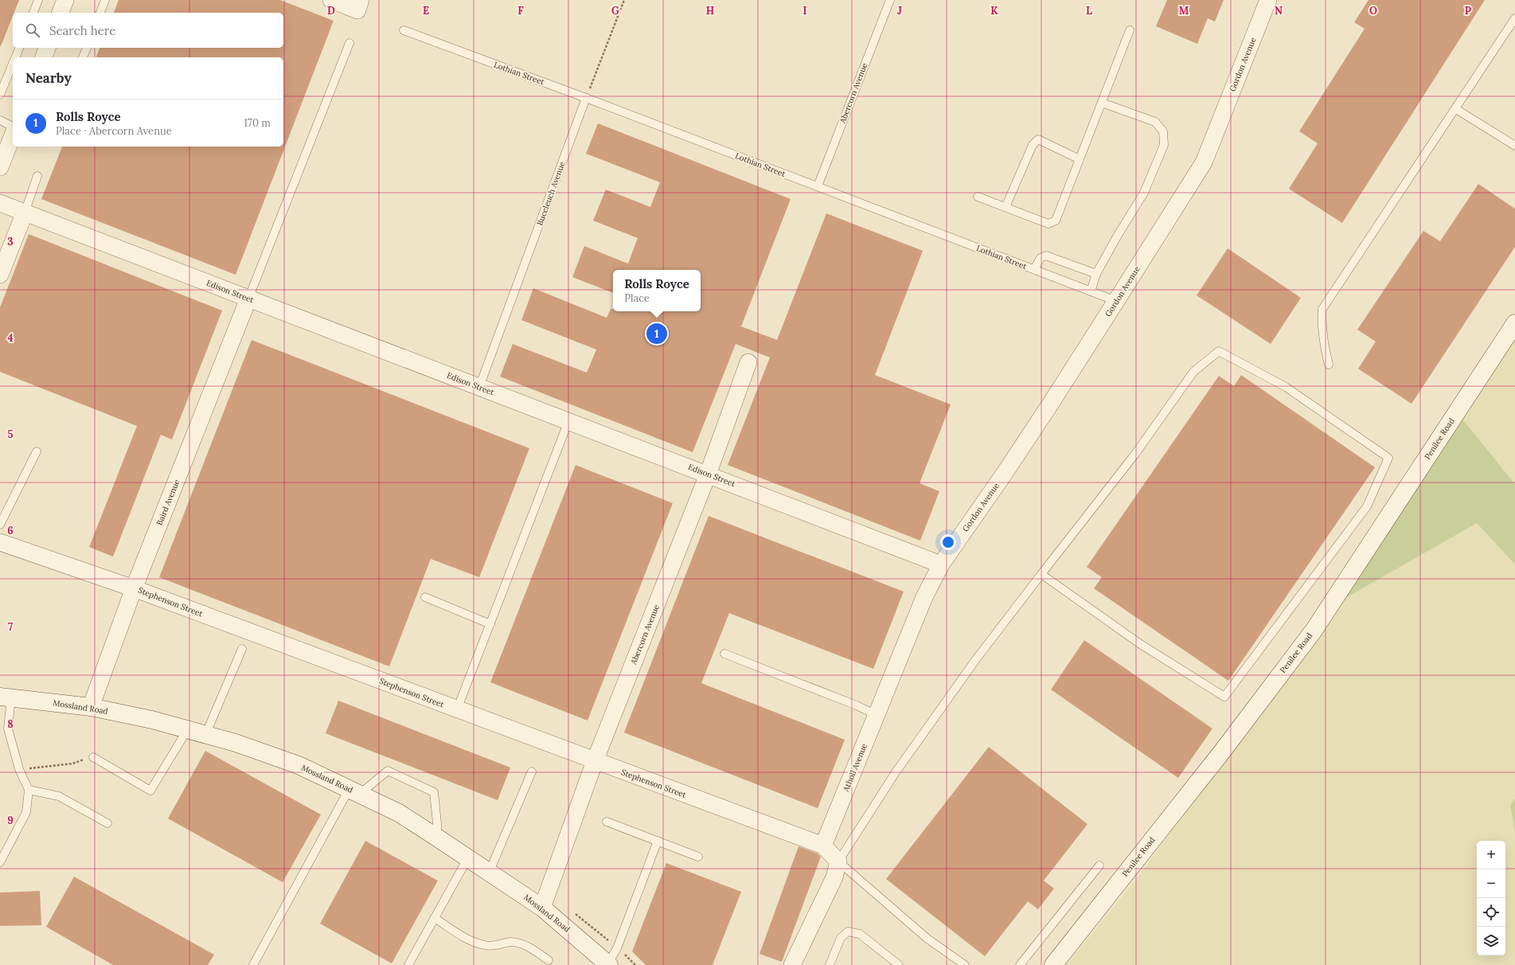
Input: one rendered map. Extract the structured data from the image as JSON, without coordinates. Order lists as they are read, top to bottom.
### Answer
{
  "streets": {
    "street": [
      "Gordon Avenue",
      "Abercorn Avenue",
      "Edison Street",
      "Penilee Road",
      "Baird Avenue",
      "Stephenson Street",
      "Mossland Road",
      "Atholl Avenue"
    ],
    "lane": ["Lothian Street", "Buccleuch Avenue"]
  },
  "crossings": [
    ["Gordon Avenue", "Lothian Street"],
    ["Gordon Avenue", "Edison Street"],
    ["Gordon Avenue", "Atholl Avenue"],
    ["Lothian Street", "Abercorn Avenue"],
    ["Lothian Street", "Buccleuch Avenue"],
    ["Abercorn Avenue", "Edison Street"],
    ["Abercorn Avenue", "Stephenson Street"],
    ["Abercorn Avenue", "Mossland Road"],
    ["Buccleuch Avenue", "Edison Street"],
    ["Edison Street", "Baird Avenue"],
    ["Edison Street", "Atholl Avenue"],
    ["Baird Avenue", "Stephenson Street"],
    ["Baird Avenue", "Mossland Road"],
    ["Stephenson Street", "Atholl Avenue"]
  ],
  "page": {
    "search": "Search here",
    "heading": "Nearby",
    "list": [
      {
        "mark": "1",
        "name": "Rolls Royce",
        "note": "Place · Abercorn Avenue",
        "value": "170 m"
      }
    ],
    "popup": ["Rolls Royce", "Place"],
    "pins": "1",
    "map_buttons": ["+", "−"]
  },
  "grid": {
    "columns": [
      "D",
      "E",
      "F",
      "G",
      "H",
      "I",
      "J",
      "K",
      "L",
      "M",
      "N",
      "O",
      "P"
    ],
    "rows": [
      "3",
      "4",
      "5",
      "6",
      "7",
      "8",
      "9"
    ]
  }
}
